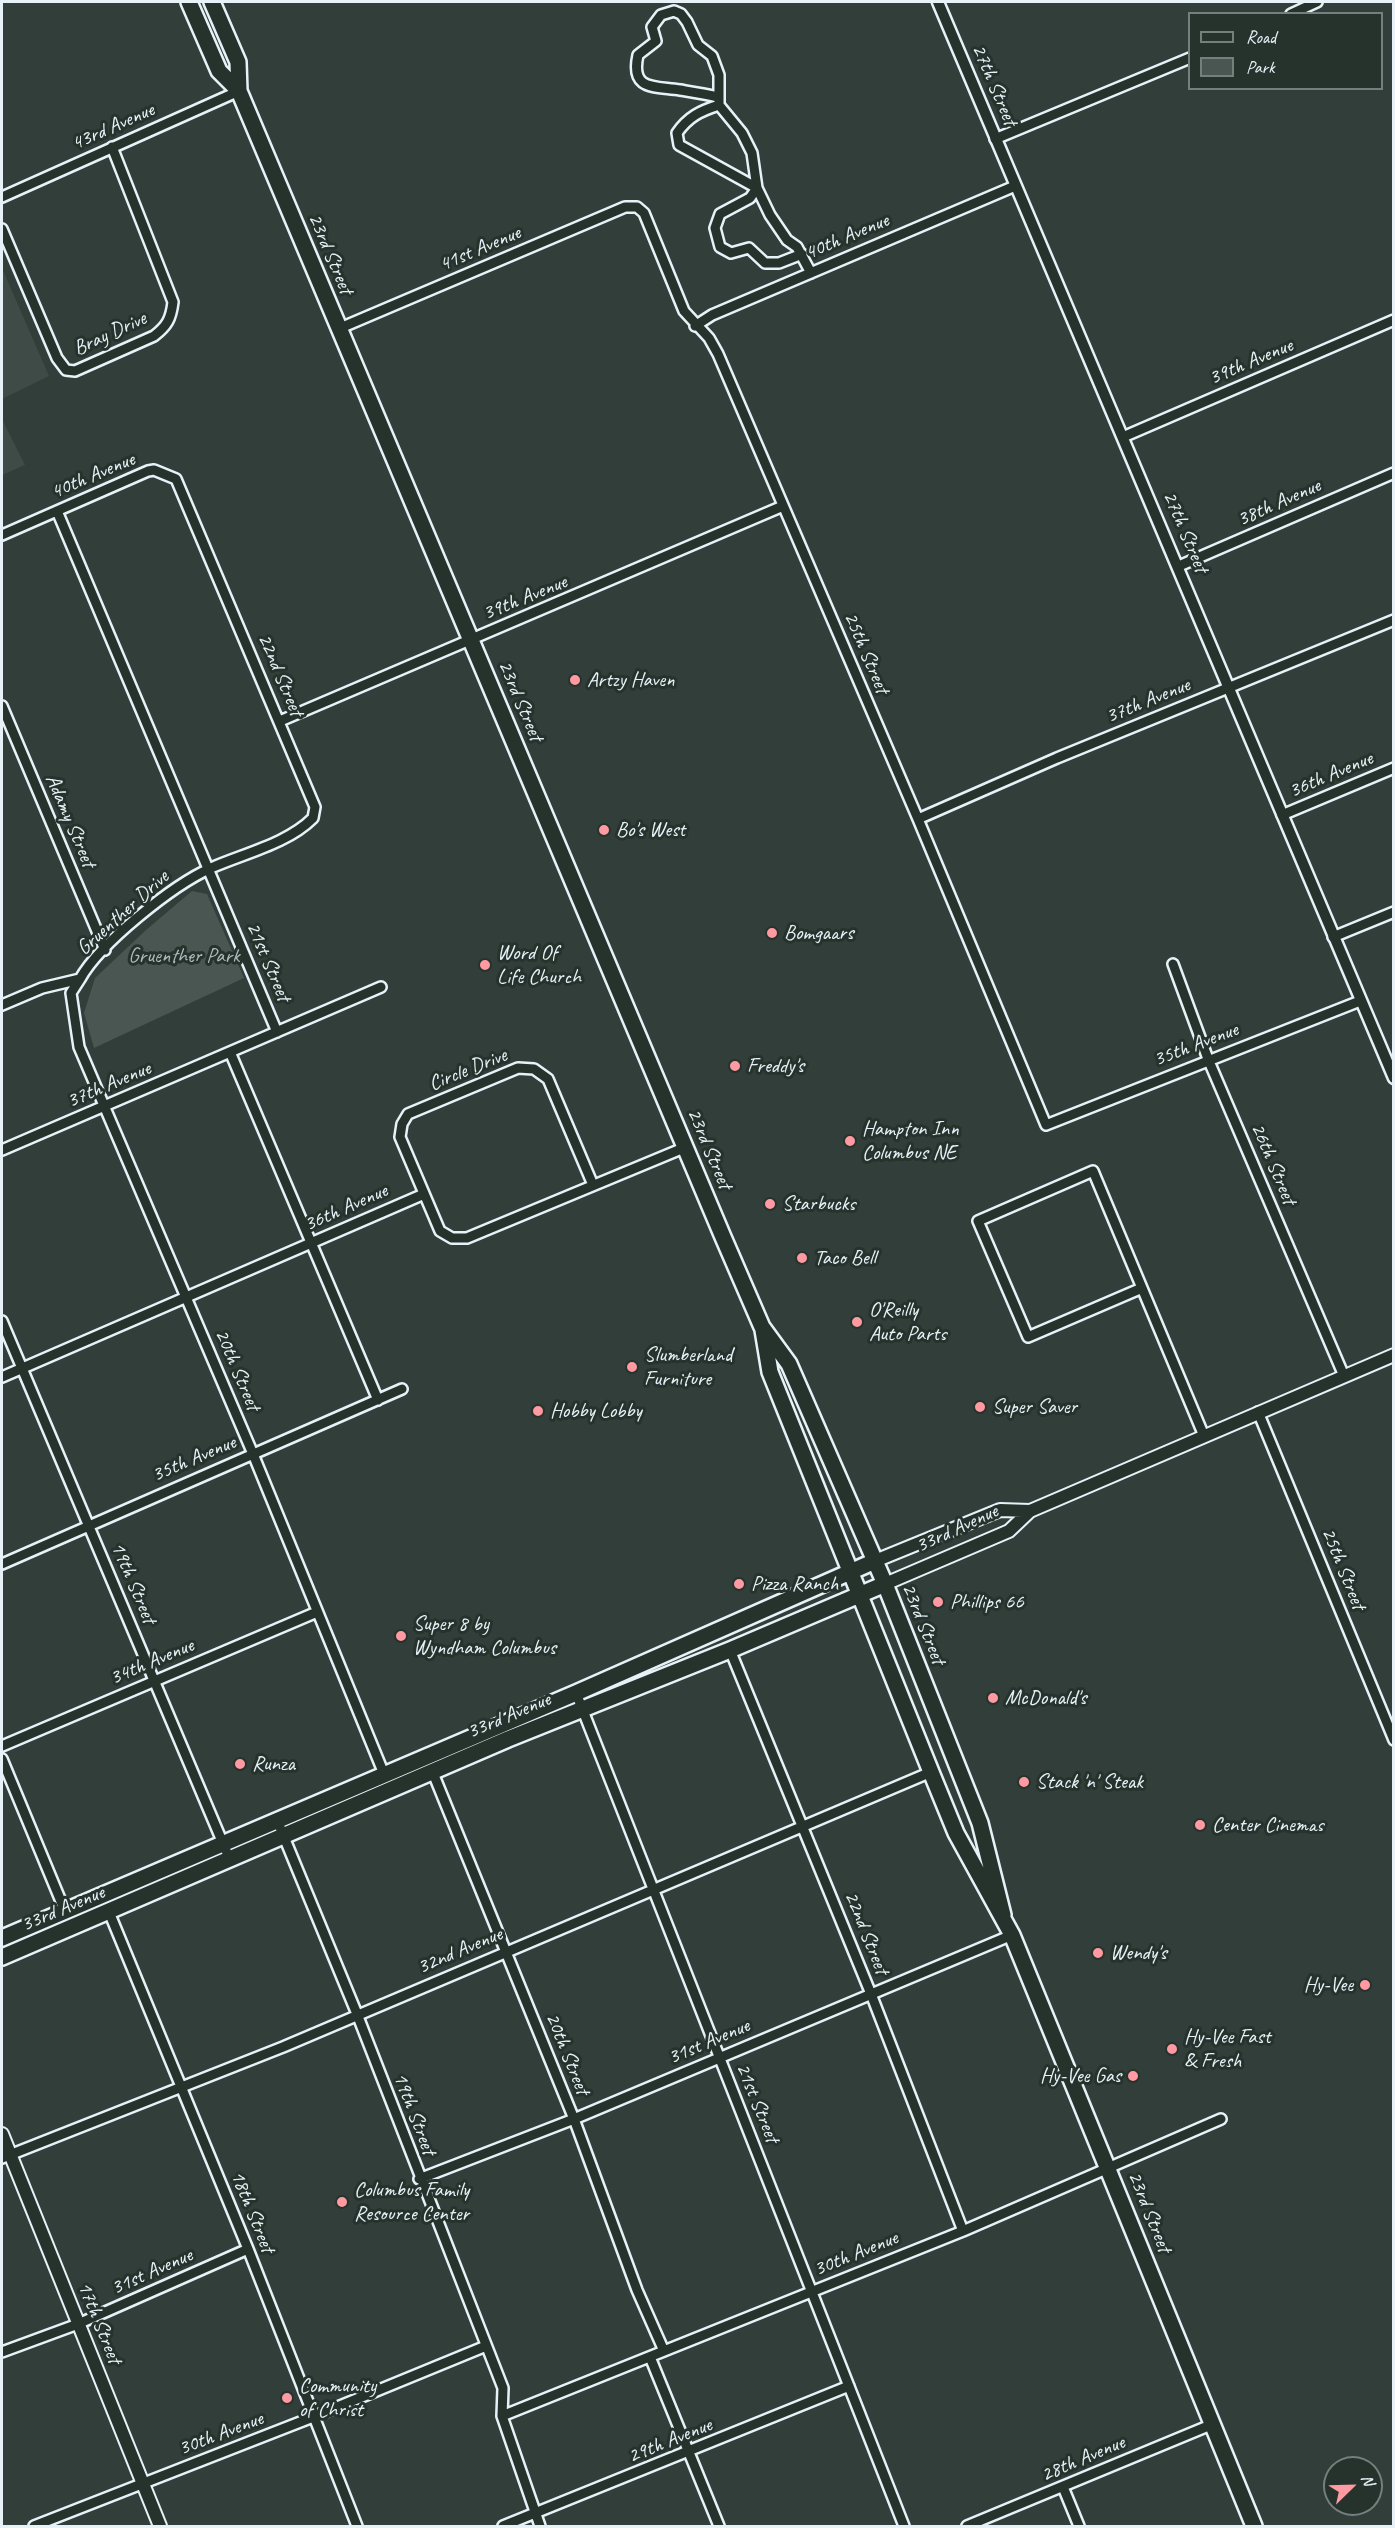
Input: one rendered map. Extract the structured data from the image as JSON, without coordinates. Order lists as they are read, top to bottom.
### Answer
{
  "streets": {
    "highway": ["23rd Street", "33rd Avenue"],
    "main road": ["17th Street"],
    "street": [
      "27th Street",
      "43rd Avenue",
      "40th Avenue",
      "41st Avenue",
      "Bray Drive",
      "39th Avenue",
      "38th Avenue",
      "25th Street",
      "22nd Street",
      "37th Avenue",
      "36th Avenue",
      "Adamy Street",
      "Gruenther Drive",
      "21st Street",
      "35th Avenue",
      "Circle Drive",
      "26th Street",
      "20th Street",
      "19th Street",
      "34th Avenue",
      "32nd Avenue",
      "31st Avenue",
      "18th Street",
      "30th Avenue",
      "29th Avenue",
      "28th Avenue"
    ]
  },
  "crossings": [
    ["27th Street", "40th Avenue"],
    ["27th Street", "39th Avenue"],
    ["27th Street", "38th Avenue"],
    ["27th Street", "37th Avenue"],
    ["27th Street", "36th Avenue"],
    ["27th Street", "35th Avenue"],
    ["43rd Avenue", "23rd Street"],
    ["43rd Avenue", "Bray Drive"],
    ["40th Avenue", "25th Street"],
    ["40th Avenue", "22nd Street"],
    ["40th Avenue", "21st Street"],
    ["41st Avenue", "23rd Street"],
    ["41st Avenue", "25th Street"],
    ["23rd Street", "39th Avenue"],
    ["23rd Street", "33rd Avenue"],
    ["23rd Street", "32nd Avenue"],
    ["23rd Street", "31st Avenue"],
    ["23rd Street", "30th Avenue"],
    ["23rd Street", "28th Avenue"],
    ["39th Avenue", "25th Street"],
    ["39th Avenue", "22nd Street"],
    ["25th Street", "37th Avenue"],
    ["25th Street", "35th Avenue"],
    ["25th Street", "33rd Avenue"],
    ["22nd Street", "Gruenther Drive"],
    ["22nd Street", "33rd Avenue"],
    ["22nd Street", "32nd Avenue"],
    ["22nd Street", "31st Avenue"],
    ["22nd Street", "30th Avenue"],
    ["37th Avenue", "21st Street"],
    ["37th Avenue", "20th Street"],
    ["36th Avenue", "Circle Drive"],
    ["36th Avenue", "20th Street"],
    ["36th Avenue", "19th Street"],
    ["Adamy Street", "Gruenther Drive"],
    ["Gruenther Drive", "21st Street"],
    ["Gruenther Drive", "20th Street"],
    ["21st Street", "33rd Avenue"],
    ["21st Street", "32nd Avenue"],
    ["21st Street", "31st Avenue"],
    ["21st Street", "30th Avenue"],
    ["21st Street", "29th Avenue"],
    ["35th Avenue", "26th Street"],
    ["35th Avenue", "20th Street"],
    ["35th Avenue", "19th Street"],
    ["26th Street", "33rd Avenue"],
    ["20th Street", "33rd Avenue"],
    ["20th Street", "34th Avenue"],
    ["20th Street", "32nd Avenue"],
    ["20th Street", "31st Avenue"],
    ["20th Street", "30th Avenue"],
    ["33rd Avenue", "19th Street"],
    ["33rd Avenue", "18th Street"],
    ["19th Street", "34th Avenue"],
    ["19th Street", "32nd Avenue"],
    ["19th Street", "31st Avenue"],
    ["19th Street", "30th Avenue"],
    ["19th Street", "29th Avenue"],
    ["32nd Avenue", "18th Street"],
    ["32nd Avenue", "17th Street"],
    ["31st Avenue", "18th Street"],
    ["31st Avenue", "17th Street"],
    ["18th Street", "30th Avenue"],
    ["30th Avenue", "17th Street"]
  ],
  "parks": ["Gruenther Park"],
  "places": [
    "Artzy Haven",
    "Bo's West",
    "Bomgaars",
    "Word Of Life Church",
    "Freddy's",
    "Hampton Inn Columbus NE",
    "Starbucks",
    "Taco Bell",
    "O'Reilly Auto Parts",
    "Slumberland Furniture",
    "Super Saver",
    "Hobby Lobby",
    "Pizza Ranch",
    "Phillips 66",
    "Super 8 by Wyndham Columbus",
    "McDonald's",
    "Runza",
    "Stack 'n' Steak",
    "Center Cinemas",
    "Wendy's",
    "Hy-Vee",
    "Hy-Vee Fast & Fresh",
    "Hy-Vee Gas",
    "Columbus Family Resource Center",
    "Community of Christ"
  ],
  "legend": ["Road", "Park"],
  "north": "top right"
}
